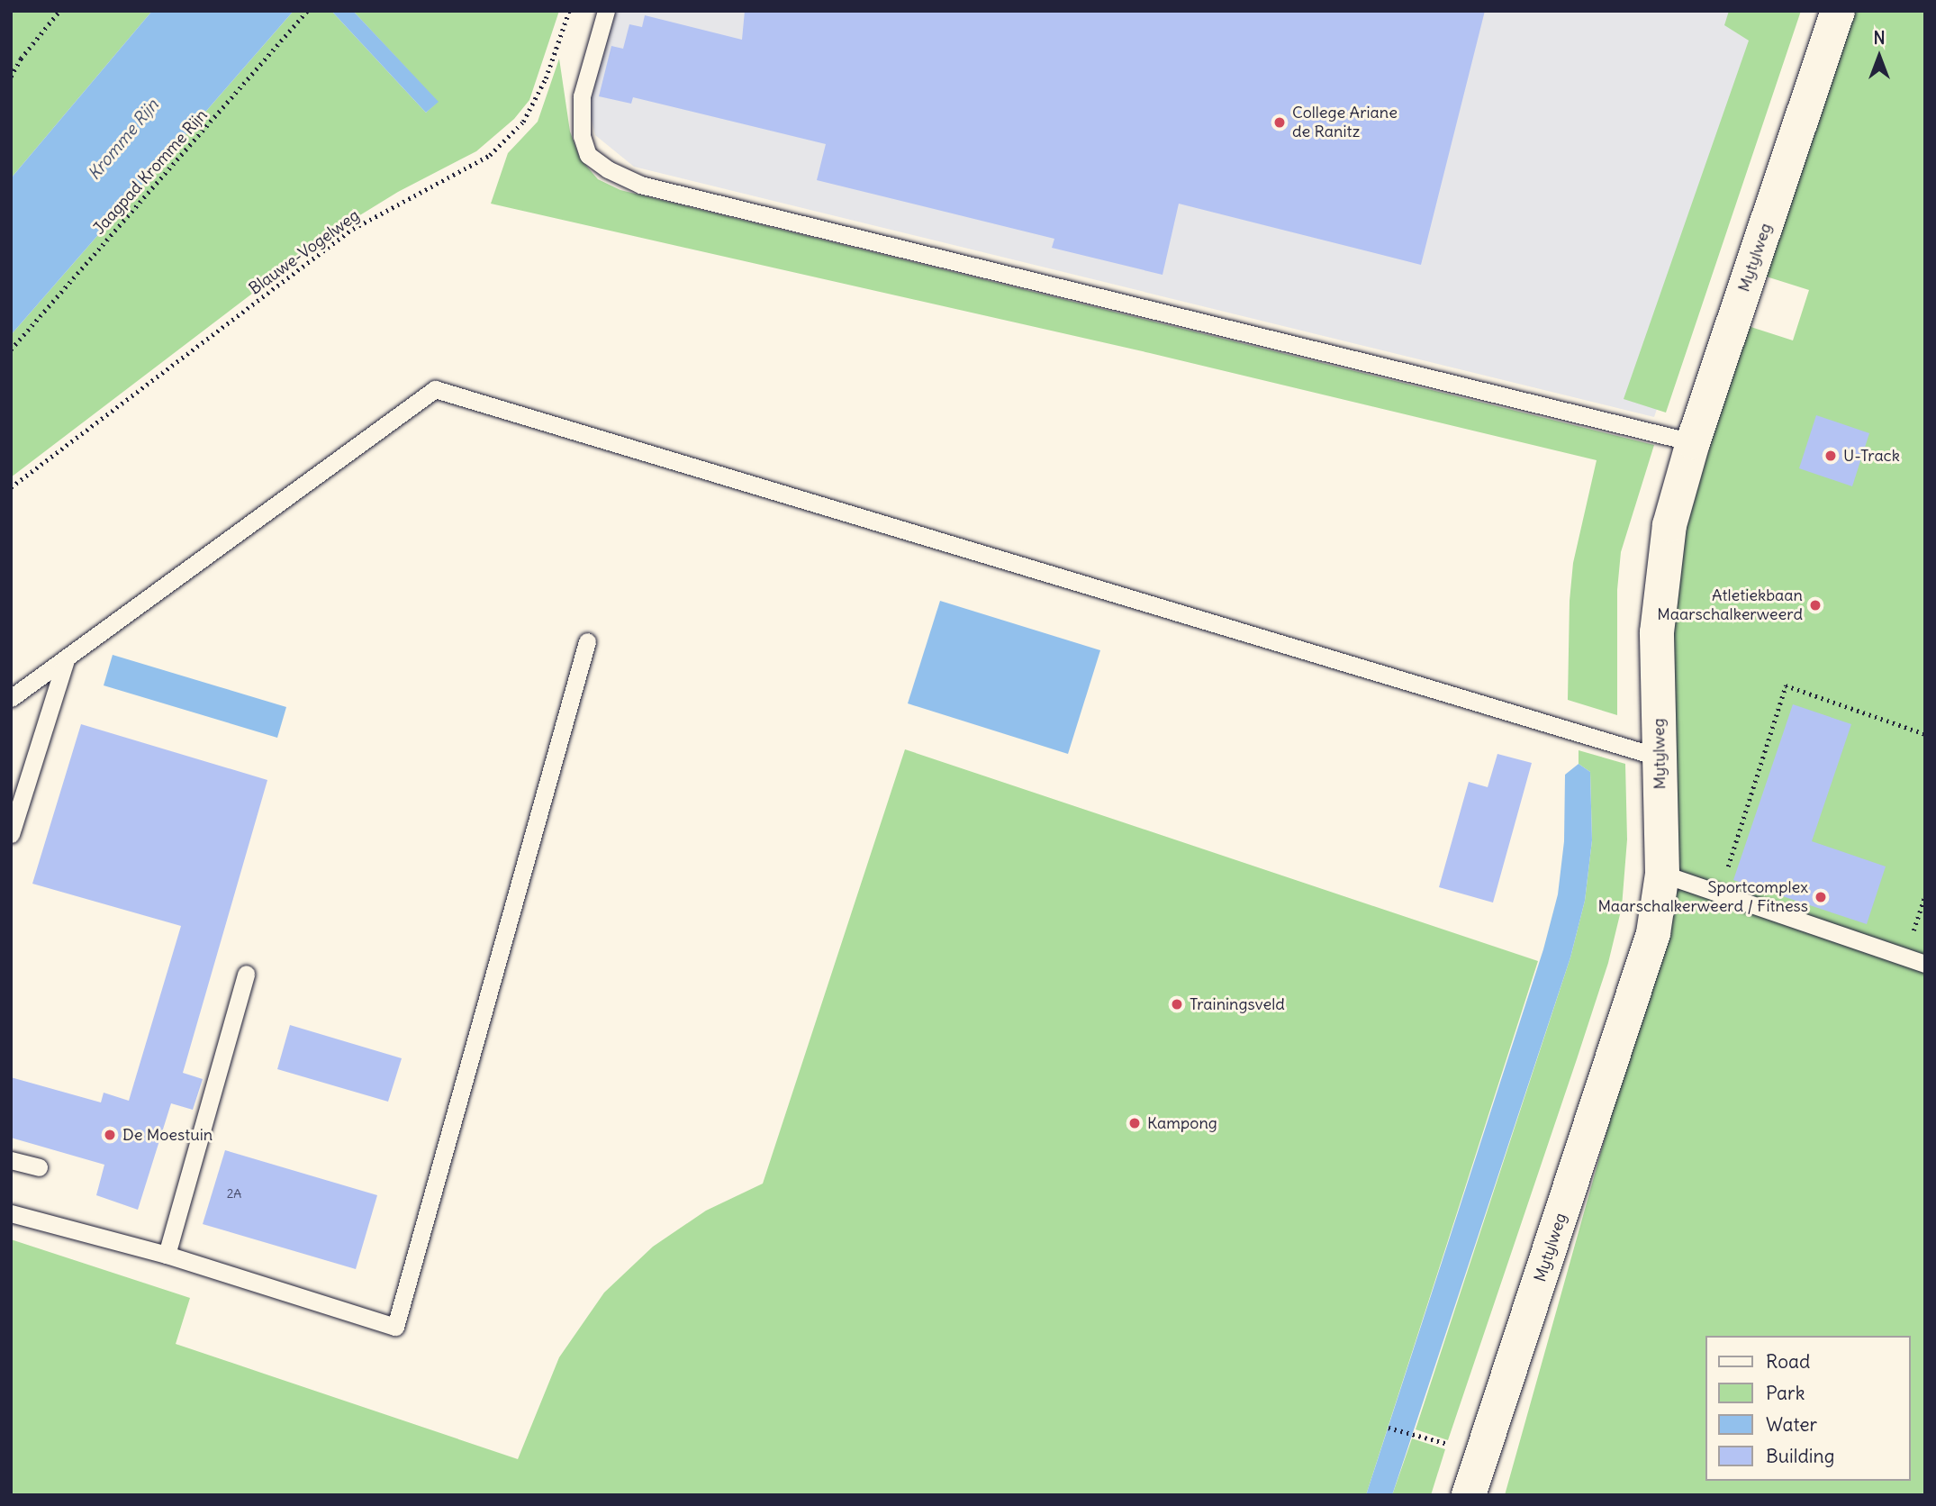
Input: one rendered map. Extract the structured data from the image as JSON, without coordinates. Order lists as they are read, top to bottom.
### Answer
{
  "streets": {
    "street": ["Mytylweg"],
    "path": ["Jaagpad Kromme Rijn", "Blauwe-Vogelweg"]
  },
  "water": ["Kromme Rijn"],
  "places": [
    "College Ariane de Ranitz",
    "U-Track",
    "Atletiekbaan Maarschalkerweerd",
    "Sportcomplex Maarschalkerweerd / Fitness",
    "Trainingsveld",
    "Kampong",
    "De Moestuin"
  ],
  "house_numbers": ["2A"],
  "legend": [
    "Road",
    "Park",
    "Water",
    "Building"
  ],
  "north": "top"
}
